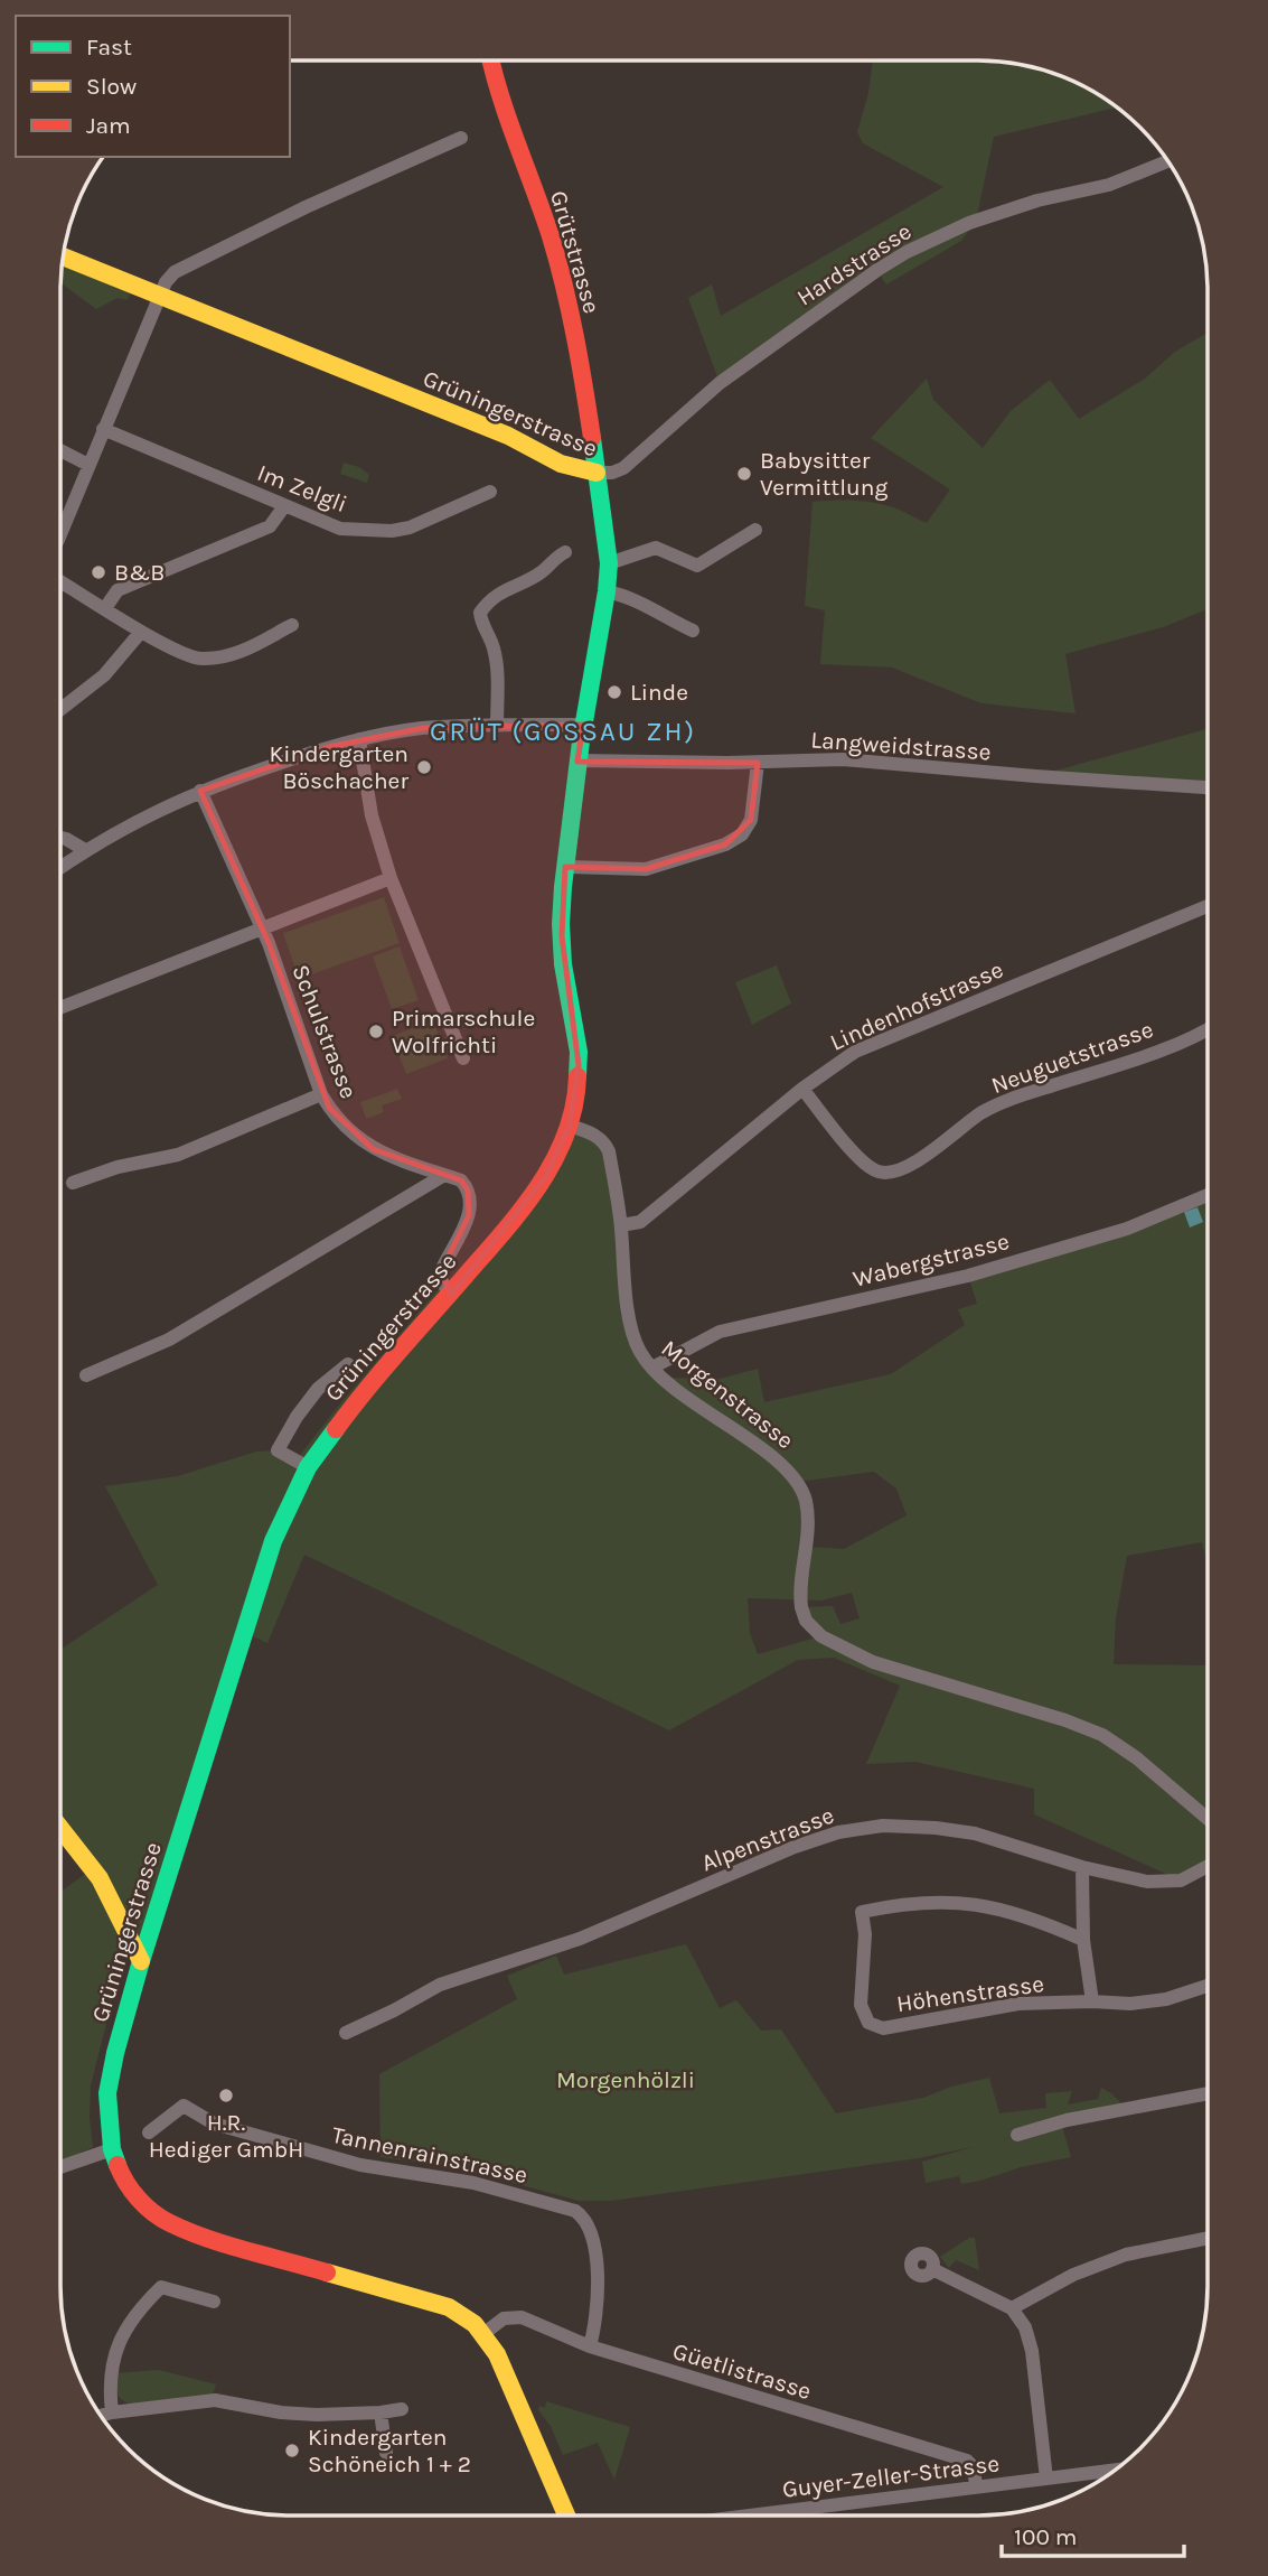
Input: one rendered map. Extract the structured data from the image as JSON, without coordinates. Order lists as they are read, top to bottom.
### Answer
{
  "streets": {
    "main road": ["Grütstrasse", "Grüningerstrasse"],
    "street": [
      "Hardstrasse",
      "Im Zelgli",
      "Langweidstrasse",
      "Lindenhofstrasse",
      "Schulstrasse",
      "Neuguetstrasse",
      "Wabergstrasse",
      "Morgenstrasse",
      "Alpenstrasse",
      "Höhenstrasse",
      "Tannenrainstrasse",
      "Güetlistrasse",
      "Guyer-Zeller-Strasse"
    ]
  },
  "crossings": [
    ["Grütstrasse", "Hardstrasse"],
    ["Grütstrasse", "Grüningerstrasse"],
    ["Hardstrasse", "Grüningerstrasse"],
    ["Grüningerstrasse", "Langweidstrasse"],
    ["Grüningerstrasse", "Schulstrasse"],
    ["Grüningerstrasse", "Morgenstrasse"],
    ["Grüningerstrasse", "Güetlistrasse"],
    ["Lindenhofstrasse", "Neuguetstrasse"],
    ["Lindenhofstrasse", "Morgenstrasse"],
    ["Wabergstrasse", "Morgenstrasse"],
    ["Tannenrainstrasse", "Güetlistrasse"],
    ["Güetlistrasse", "Guyer-Zeller-Strasse"]
  ],
  "districts": ["GRÜT (GOSSAU ZH)"],
  "parks": ["Morgenhölzli"],
  "places": [
    "Babysitter Vermittlung",
    "B&B",
    "Linde",
    "Kindergarten Böschacher",
    "Primarschule Wolfrichti",
    "H.R. Hediger GmbH",
    "Kindergarten Schöneich 1 + 2"
  ],
  "legend": ["Fast", "Slow", "Jam"],
  "scale_bar": "100 m"
}
